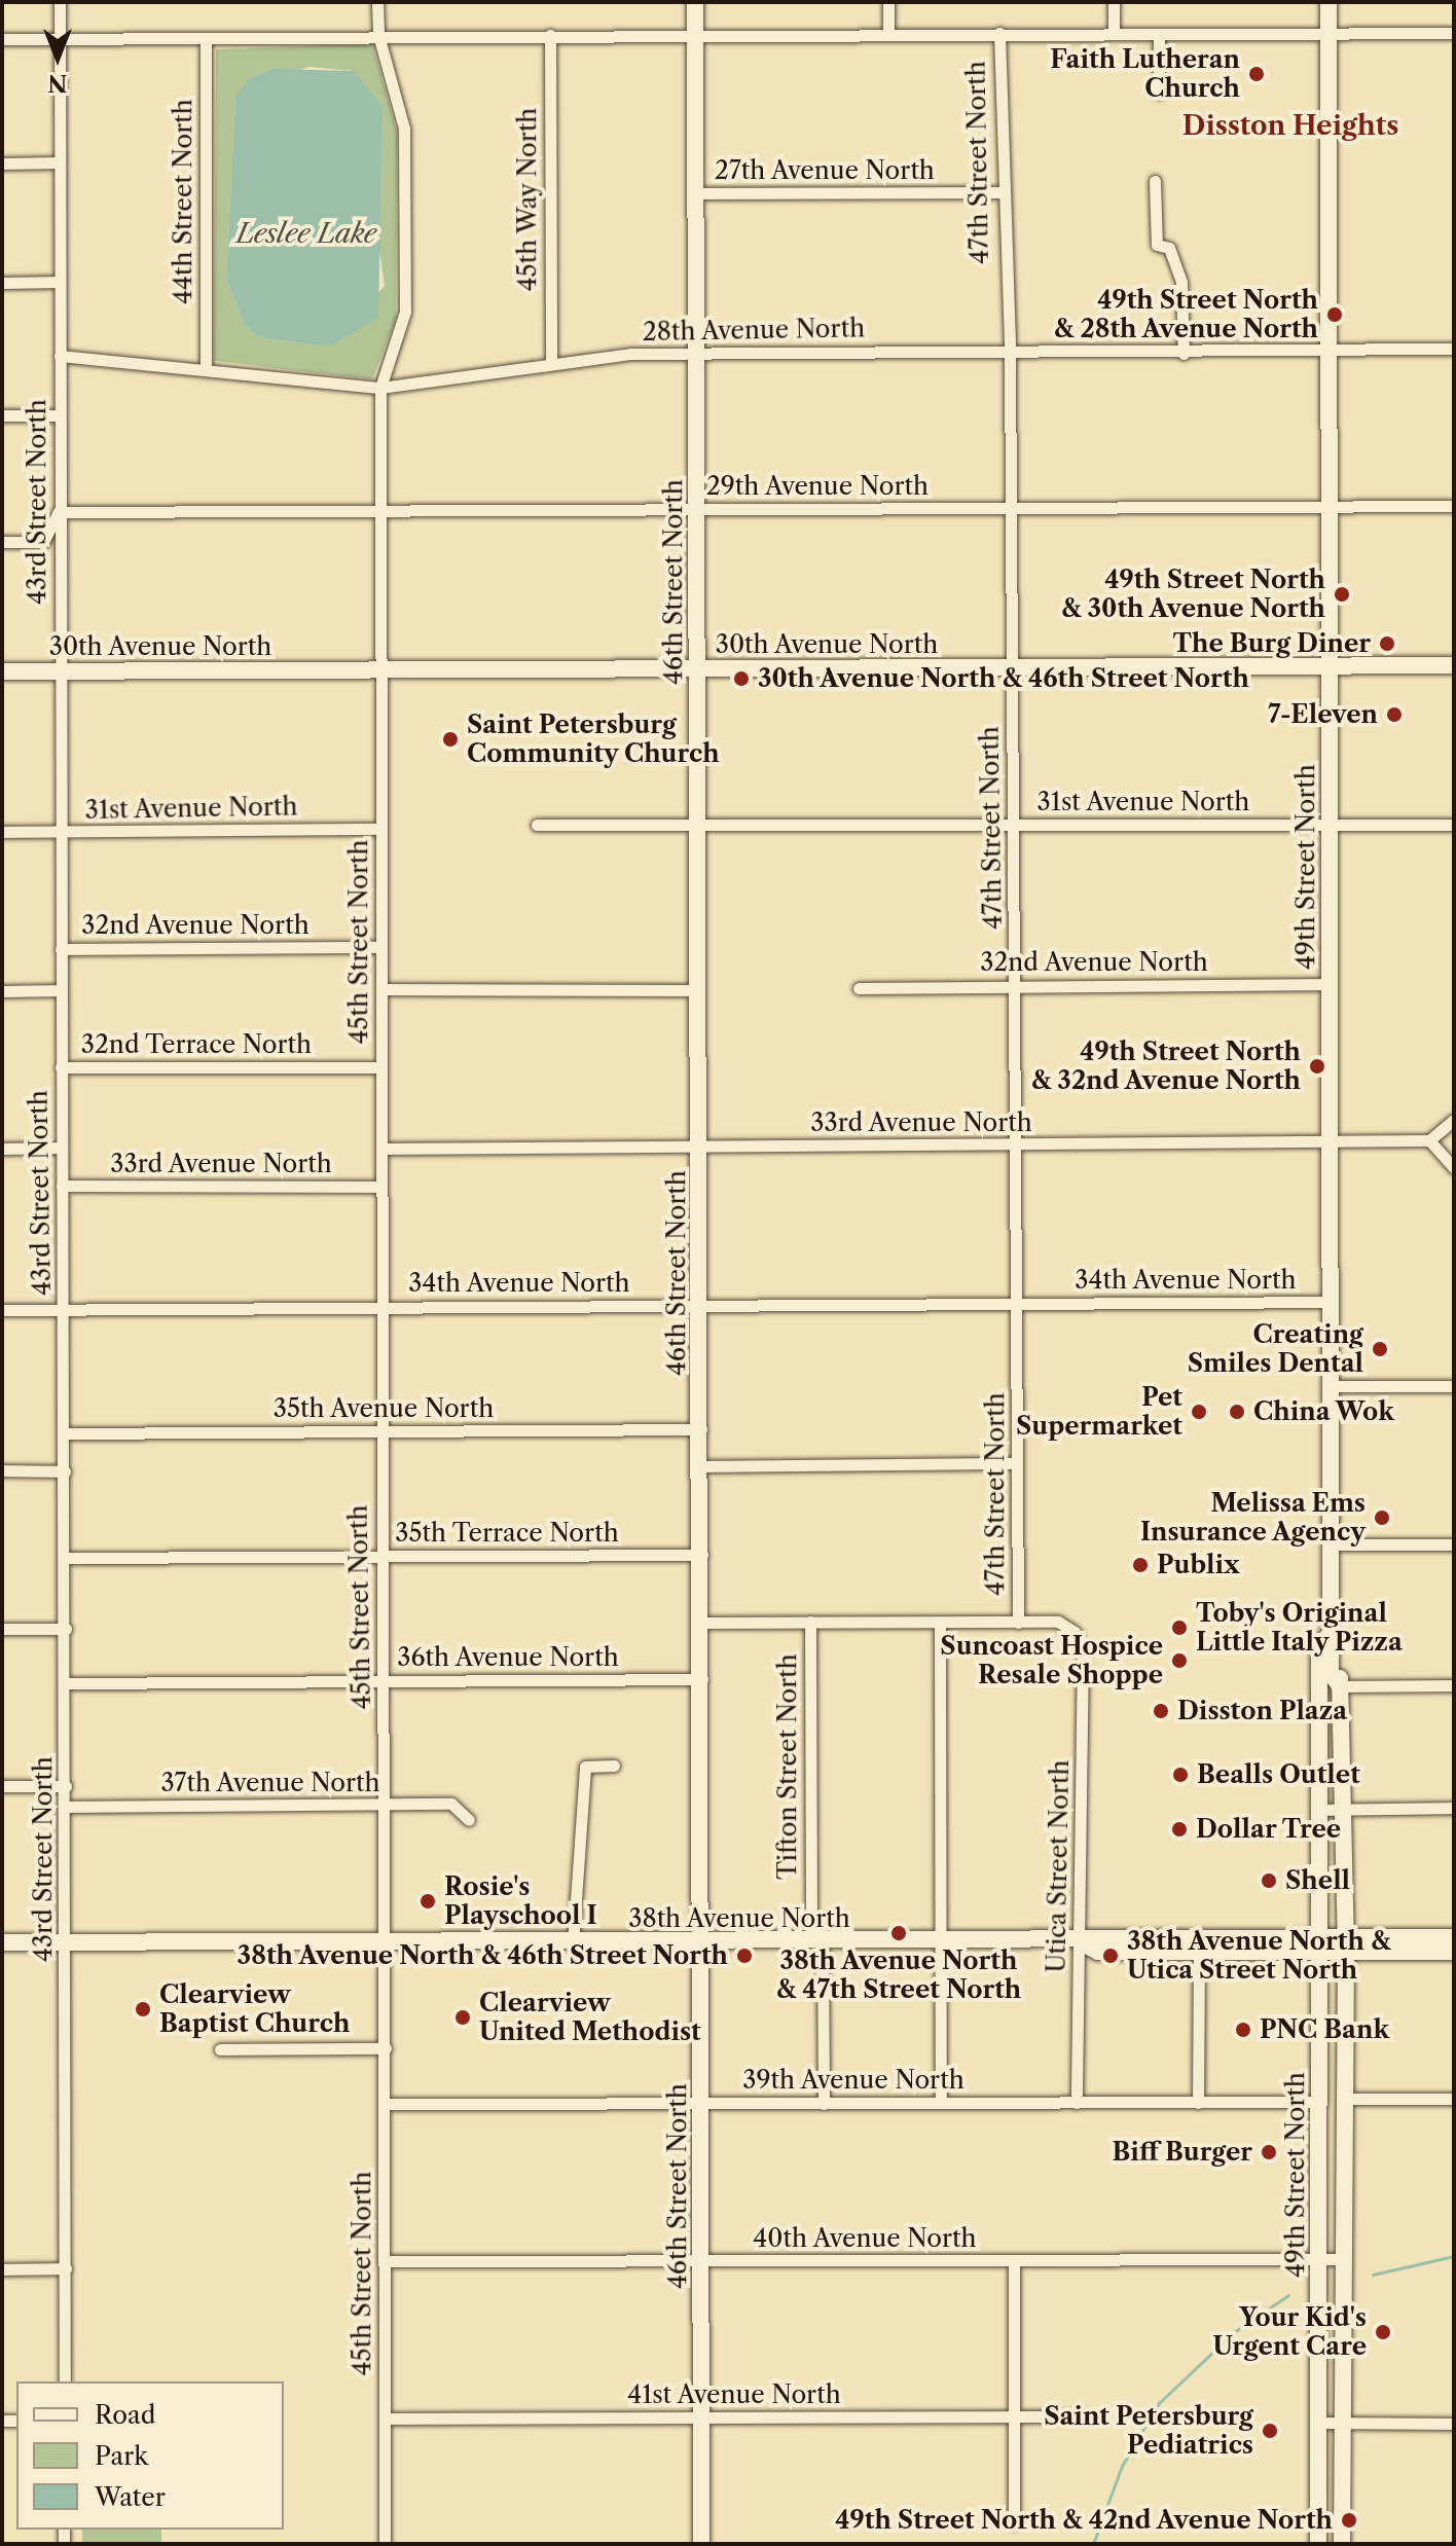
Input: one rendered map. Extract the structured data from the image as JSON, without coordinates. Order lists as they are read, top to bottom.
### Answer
{
  "streets": {
    "main road": [
      "46th Street North",
      "30th Avenue North",
      "49th Street North",
      "38th Avenue North"
    ],
    "street": [
      "47th Street North",
      "27th Avenue North",
      "45th Way North",
      "44th Street North",
      "28th Avenue North",
      "29th Avenue North",
      "43rd Street North",
      "31st Avenue North",
      "32nd Avenue North",
      "45th Street North",
      "32nd Terrace North",
      "33rd Avenue North",
      "34th Avenue North",
      "35th Avenue North",
      "35th Terrace North",
      "36th Avenue North",
      "Tifton Street North",
      "37th Avenue North",
      "Utica Street North",
      "39th Avenue North",
      "40th Avenue North",
      "41st Avenue North"
    ]
  },
  "crossings": [
    ["47th Street North", "27th Avenue North"],
    ["47th Street North", "28th Avenue North"],
    ["47th Street North", "29th Avenue North"],
    ["47th Street North", "30th Avenue North"],
    ["47th Street North", "31st Avenue North"],
    ["47th Street North", "32nd Avenue North"],
    ["47th Street North", "33rd Avenue North"],
    ["47th Street North", "34th Avenue North"],
    ["47th Street North", "Utica Street North"],
    ["27th Avenue North", "46th Street North"],
    ["45th Way North", "28th Avenue North"],
    ["44th Street North", "28th Avenue North"],
    ["28th Avenue North", "43rd Street North"],
    ["28th Avenue North", "46th Street North"],
    ["28th Avenue North", "49th Street North"],
    ["28th Avenue North", "45th Street North"],
    ["29th Avenue North", "43rd Street North"],
    ["29th Avenue North", "46th Street North"],
    ["29th Avenue North", "49th Street North"],
    ["29th Avenue North", "45th Street North"],
    ["43rd Street North", "30th Avenue North"],
    ["43rd Street North", "31st Avenue North"],
    ["43rd Street North", "32nd Avenue North"],
    ["43rd Street North", "32nd Terrace North"],
    ["43rd Street North", "33rd Avenue North"],
    ["43rd Street North", "34th Avenue North"],
    ["43rd Street North", "35th Avenue North"],
    ["43rd Street North", "35th Terrace North"],
    ["43rd Street North", "36th Avenue North"],
    ["43rd Street North", "37th Avenue North"],
    ["43rd Street North", "38th Avenue North"],
    ["46th Street North", "30th Avenue North"],
    ["46th Street North", "31st Avenue North"],
    ["46th Street North", "33rd Avenue North"],
    ["46th Street North", "34th Avenue North"],
    ["46th Street North", "35th Avenue North"],
    ["46th Street North", "35th Terrace North"],
    ["46th Street North", "36th Avenue North"],
    ["46th Street North", "38th Avenue North"],
    ["46th Street North", "39th Avenue North"],
    ["46th Street North", "40th Avenue North"],
    ["46th Street North", "41st Avenue North"],
    ["30th Avenue North", "49th Street North"],
    ["30th Avenue North", "45th Street North"],
    ["31st Avenue North", "49th Street North"],
    ["31st Avenue North", "45th Street North"],
    ["49th Street North", "32nd Avenue North"],
    ["49th Street North", "33rd Avenue North"],
    ["49th Street North", "34th Avenue North"],
    ["49th Street North", "38th Avenue North"],
    ["49th Street North", "39th Avenue North"],
    ["49th Street North", "40th Avenue North"],
    ["32nd Avenue North", "45th Street North"],
    ["45th Street North", "32nd Terrace North"],
    ["45th Street North", "33rd Avenue North"],
    ["45th Street North", "34th Avenue North"],
    ["45th Street North", "35th Avenue North"],
    ["45th Street North", "35th Terrace North"],
    ["45th Street North", "36th Avenue North"],
    ["45th Street North", "37th Avenue North"],
    ["45th Street North", "38th Avenue North"],
    ["45th Street North", "39th Avenue North"],
    ["45th Street North", "40th Avenue North"],
    ["45th Street North", "41st Avenue North"],
    ["Tifton Street North", "38th Avenue North"],
    ["Tifton Street North", "39th Avenue North"],
    ["Utica Street North", "38th Avenue North"],
    ["Utica Street North", "39th Avenue North"]
  ],
  "districts": ["Disston Heights"],
  "water": ["Leslee Lake"],
  "places": [
    "Faith Lutheran Church",
    "49th Street North & 28th Avenue North",
    "49th Street North & 30th Avenue North",
    "The Burg Diner",
    "30th Avenue North & 46th Street North",
    "7-Eleven",
    "Saint Petersburg Community Church",
    "49th Street North & 32nd Avenue North",
    "Creating Smiles Dental",
    "Pet Supermarket",
    "China Wok",
    "Melissa Ems Insurance Agency",
    "Publix",
    "Toby's Original Little Italy Pizza",
    "Suncoast Hospice Resale Shoppe",
    "Disston Plaza",
    "Bealls Outlet",
    "Dollar Tree",
    "Shell",
    "Rosie's Playschool I",
    "38th Avenue North & 47th Street North",
    "38th Avenue North & 46th Street North",
    "38th Avenue North & Utica Street North",
    "Clearview Baptist Church",
    "Clearview United Methodist",
    "PNC Bank",
    "Biff Burger",
    "Your Kid's Urgent Care",
    "Saint Petersburg Pediatrics",
    "49th Street North & 42nd Avenue North"
  ],
  "legend": ["Road", "Park", "Water"],
  "north": "bottom"
}
